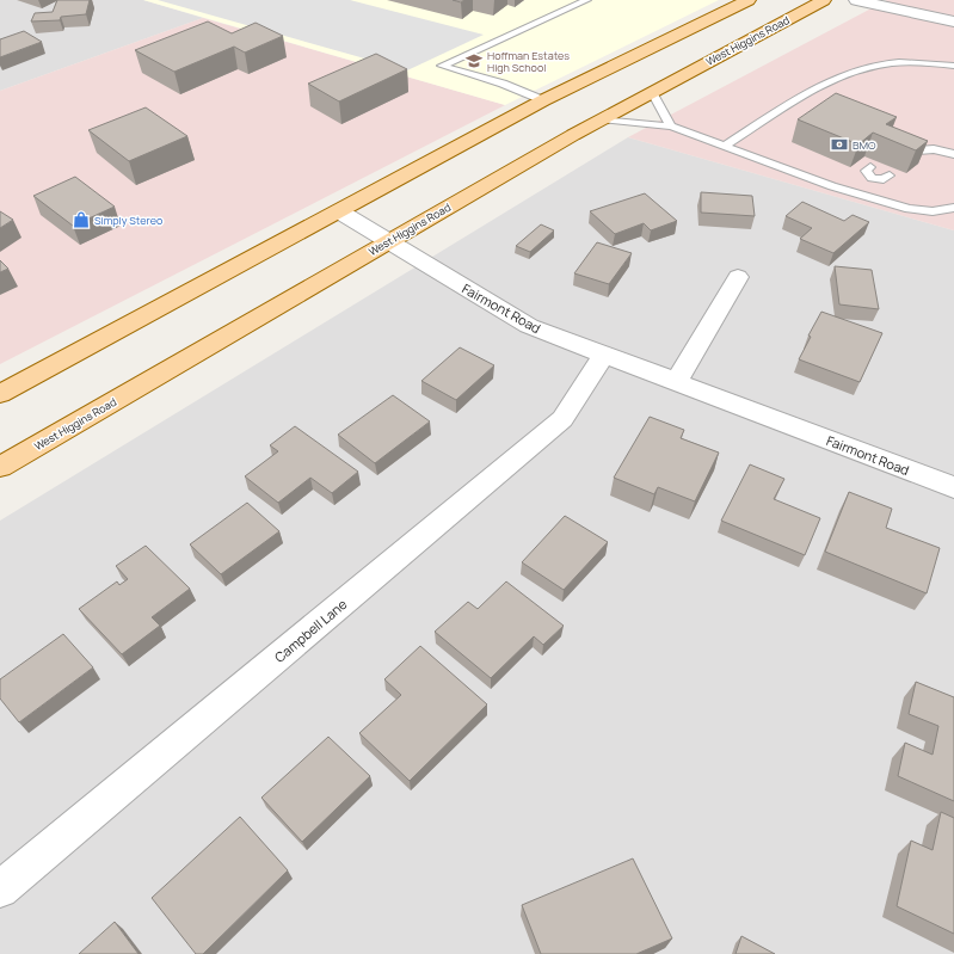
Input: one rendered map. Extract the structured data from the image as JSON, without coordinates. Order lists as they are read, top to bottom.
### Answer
{
  "streets": {
    "main road": ["West Higgins Road"],
    "street": ["Fairmont Road", "Campbell Lane"]
  },
  "crossings": [
    ["West Higgins Road", "Fairmont Road"],
    ["Fairmont Road", "Campbell Lane"]
  ],
  "places": {
    "school or university": ["Hoffman Estates High School"],
    "bank": ["BMO"],
    "shop": ["Simply Stereo"]
  }
}
